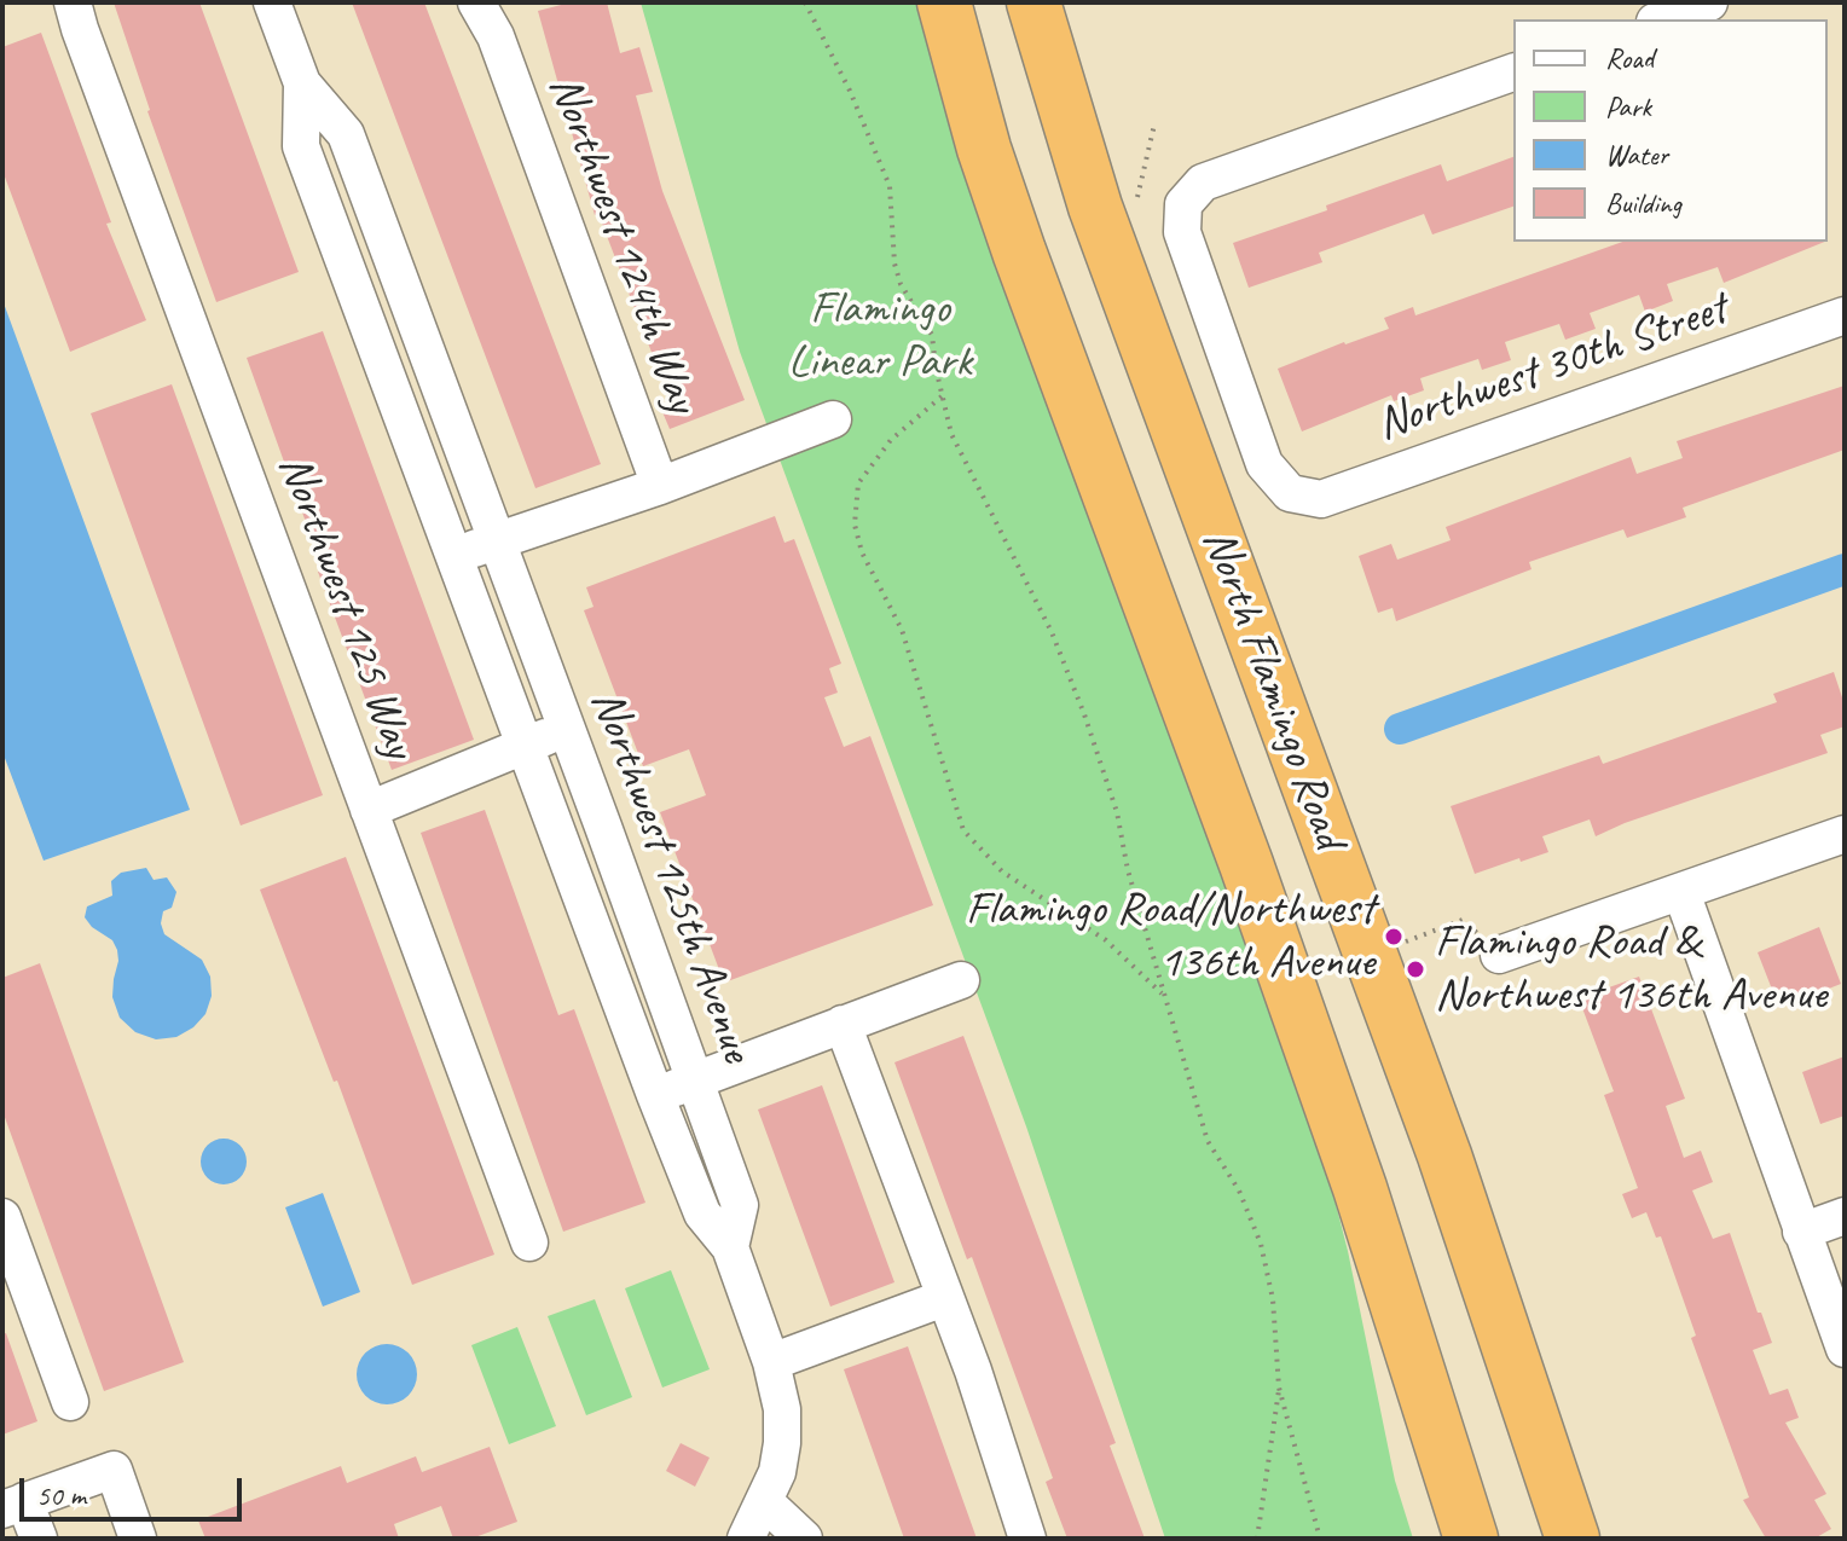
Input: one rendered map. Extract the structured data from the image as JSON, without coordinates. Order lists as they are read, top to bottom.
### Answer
{
  "streets": {
    "highway": ["North Flamingo Road"],
    "street": [
      "Northwest 124th Way",
      "Northwest 30th Street",
      "Northwest 125 Way",
      "Northwest 125th Avenue"
    ]
  },
  "parks": ["Flamingo Linear Park"],
  "places": ["Flamingo Road/Northwest 136th Avenue", "Flamingo Road & Northwest 136th Avenue"],
  "legend": [
    "Road",
    "Park",
    "Water",
    "Building"
  ],
  "scale_bar": "50 m"
}
